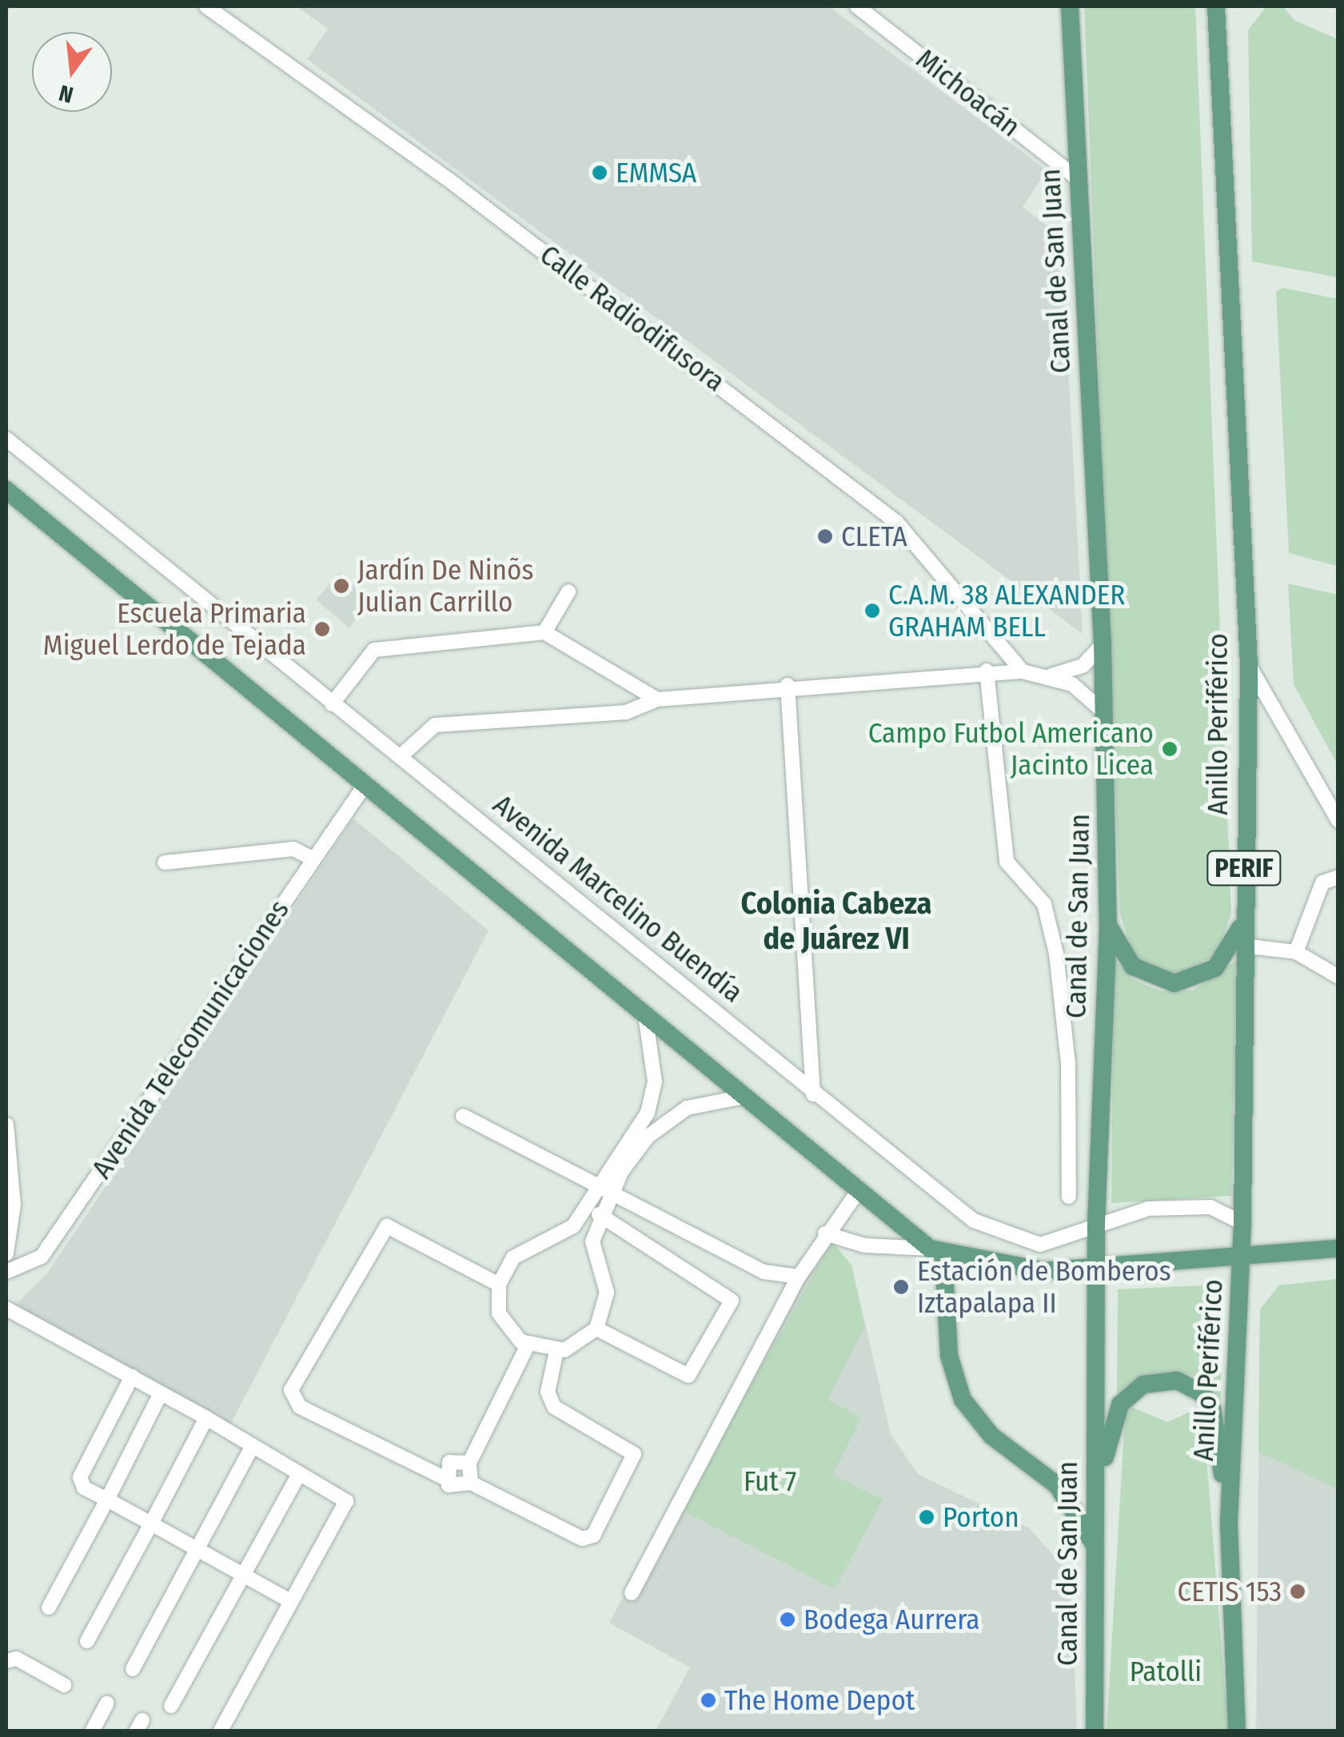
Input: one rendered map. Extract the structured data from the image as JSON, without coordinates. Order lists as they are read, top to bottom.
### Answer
{
  "streets": {
    "main road": ["Canal de San Juan", "Anillo Periférico", "PERIF"],
    "street": [
      "Michoacán",
      "Calle Radiodifusora",
      "Avenida Marcelino Buendía",
      "Avenida Telecomunicaciones"
    ]
  },
  "crossings": [
    ["Michoacán", "Canal de San Juan"],
    ["Canal de San Juan", "Avenida Marcelino Buendía"],
    ["Anillo Periférico", "Avenida Marcelino Buendía"]
  ],
  "districts": ["Colonia Cabeza de Juárez VI"],
  "parks": ["Fut 7", "Patolli"],
  "places": [
    "EMMSA",
    "CLETA",
    "Jardín De Ninõs Julian Carrillo",
    "C.A.M. 38 ALEXANDER GRAHAM BELL",
    "Escuela Primaria Miguel Lerdo de Tejada",
    "Campo Futbol Americano Jacinto Licea",
    "Estación de Bomberos Iztapalapa II",
    "Porton",
    "CETIS 153",
    "Bodega Aurrera",
    "The Home Depot"
  ],
  "north": "bottom"
}
